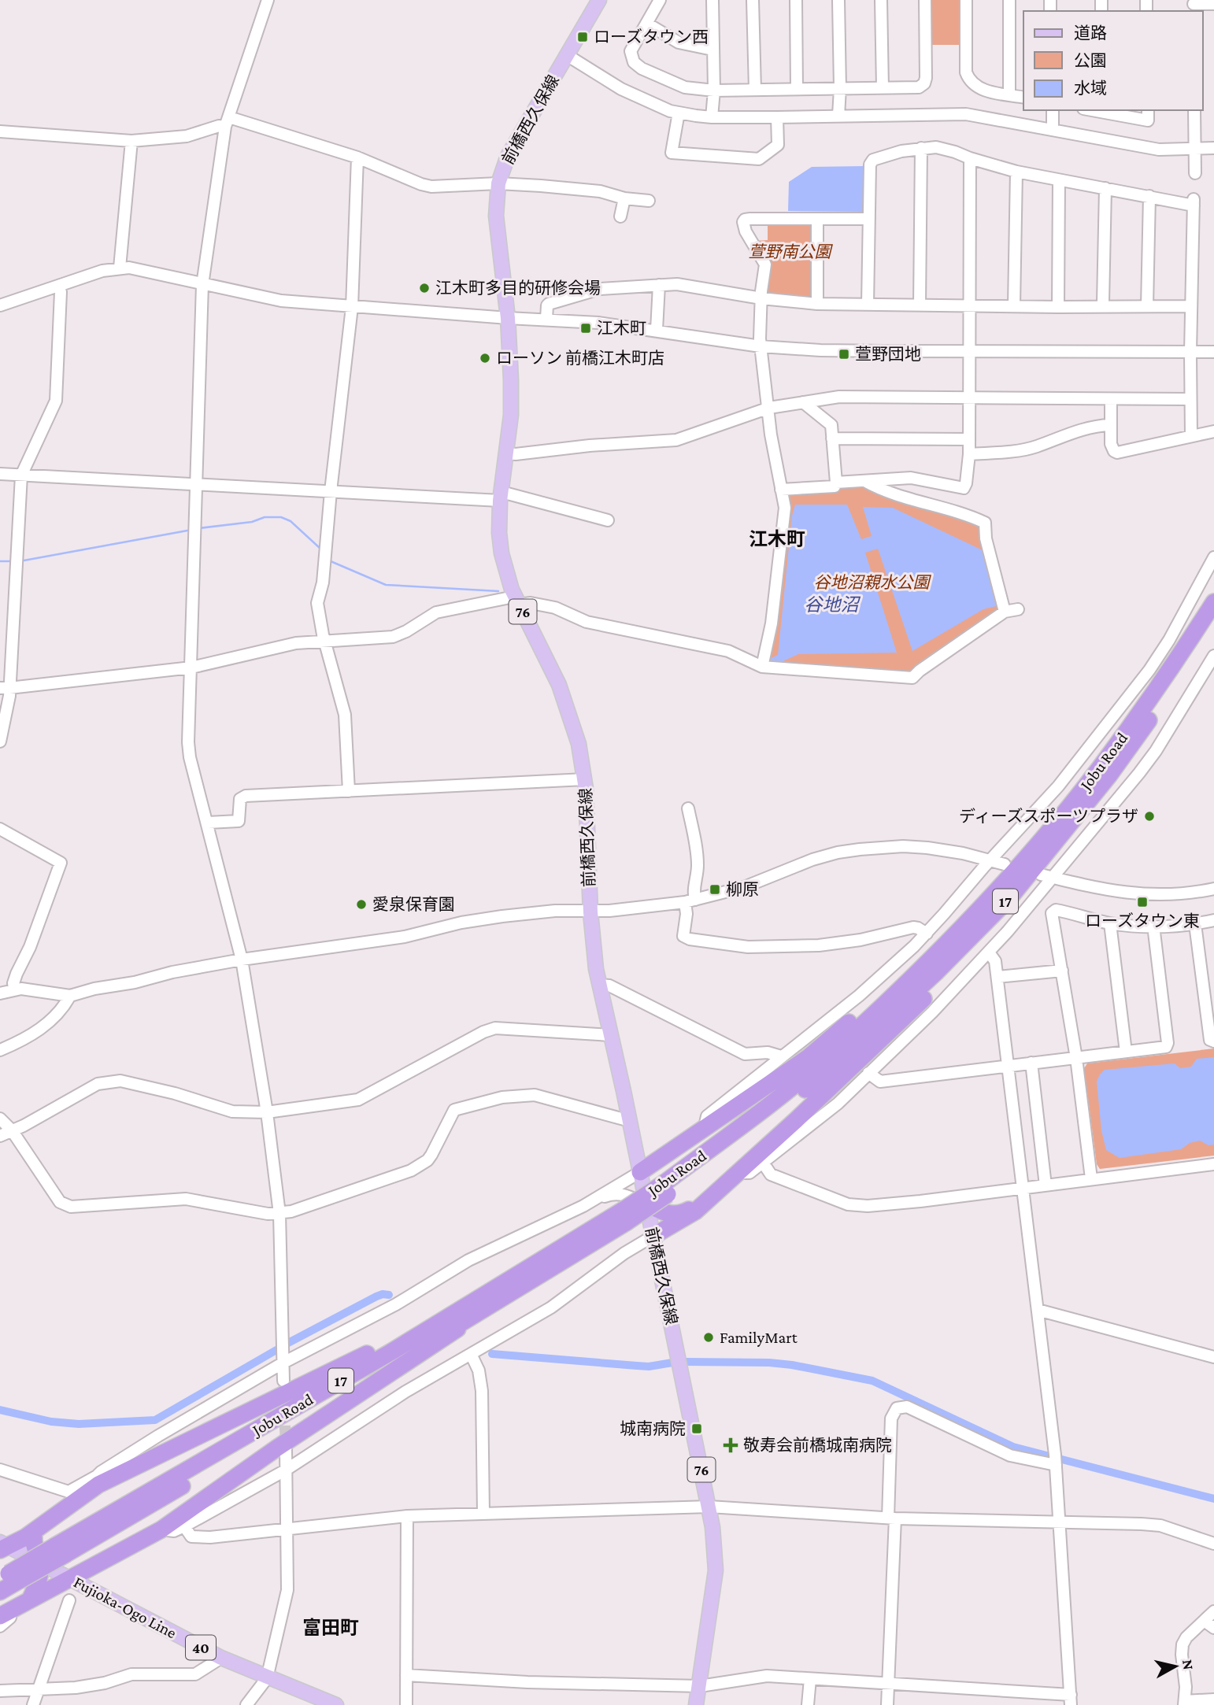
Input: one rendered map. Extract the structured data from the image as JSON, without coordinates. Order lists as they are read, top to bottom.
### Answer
{
  "streets": {
    "highway": ["Jobu Road", "17"],
    "main road": [
      "前橋西久保線",
      "76",
      "Fujioka-Ogo Line",
      "40"
    ]
  },
  "crossings": [
    ["Jobu Road", "17"],
    ["17", "Fujioka-Ogo Line"]
  ],
  "districts": ["江木町", "富田町"],
  "water": ["谷地沼"],
  "parks": ["萱野南公園", "谷地沼親水公園"],
  "places": {
    "transit": [
      "ローズタウン西",
      "江木町",
      "萱野団地",
      "柳原",
      "ローズタウン東",
      "城南病院"
    ],
    "other": [
      "江木町多目的研修会場",
      "ローソン 前橋江木町店",
      "ディーズスポーツプラザ",
      "愛泉保育園",
      "FamilyMart"
    ],
    "health": ["敬寿会前橋城南病院"]
  },
  "legend": ["道路", "公園", "水域"],
  "north": "right"
}
